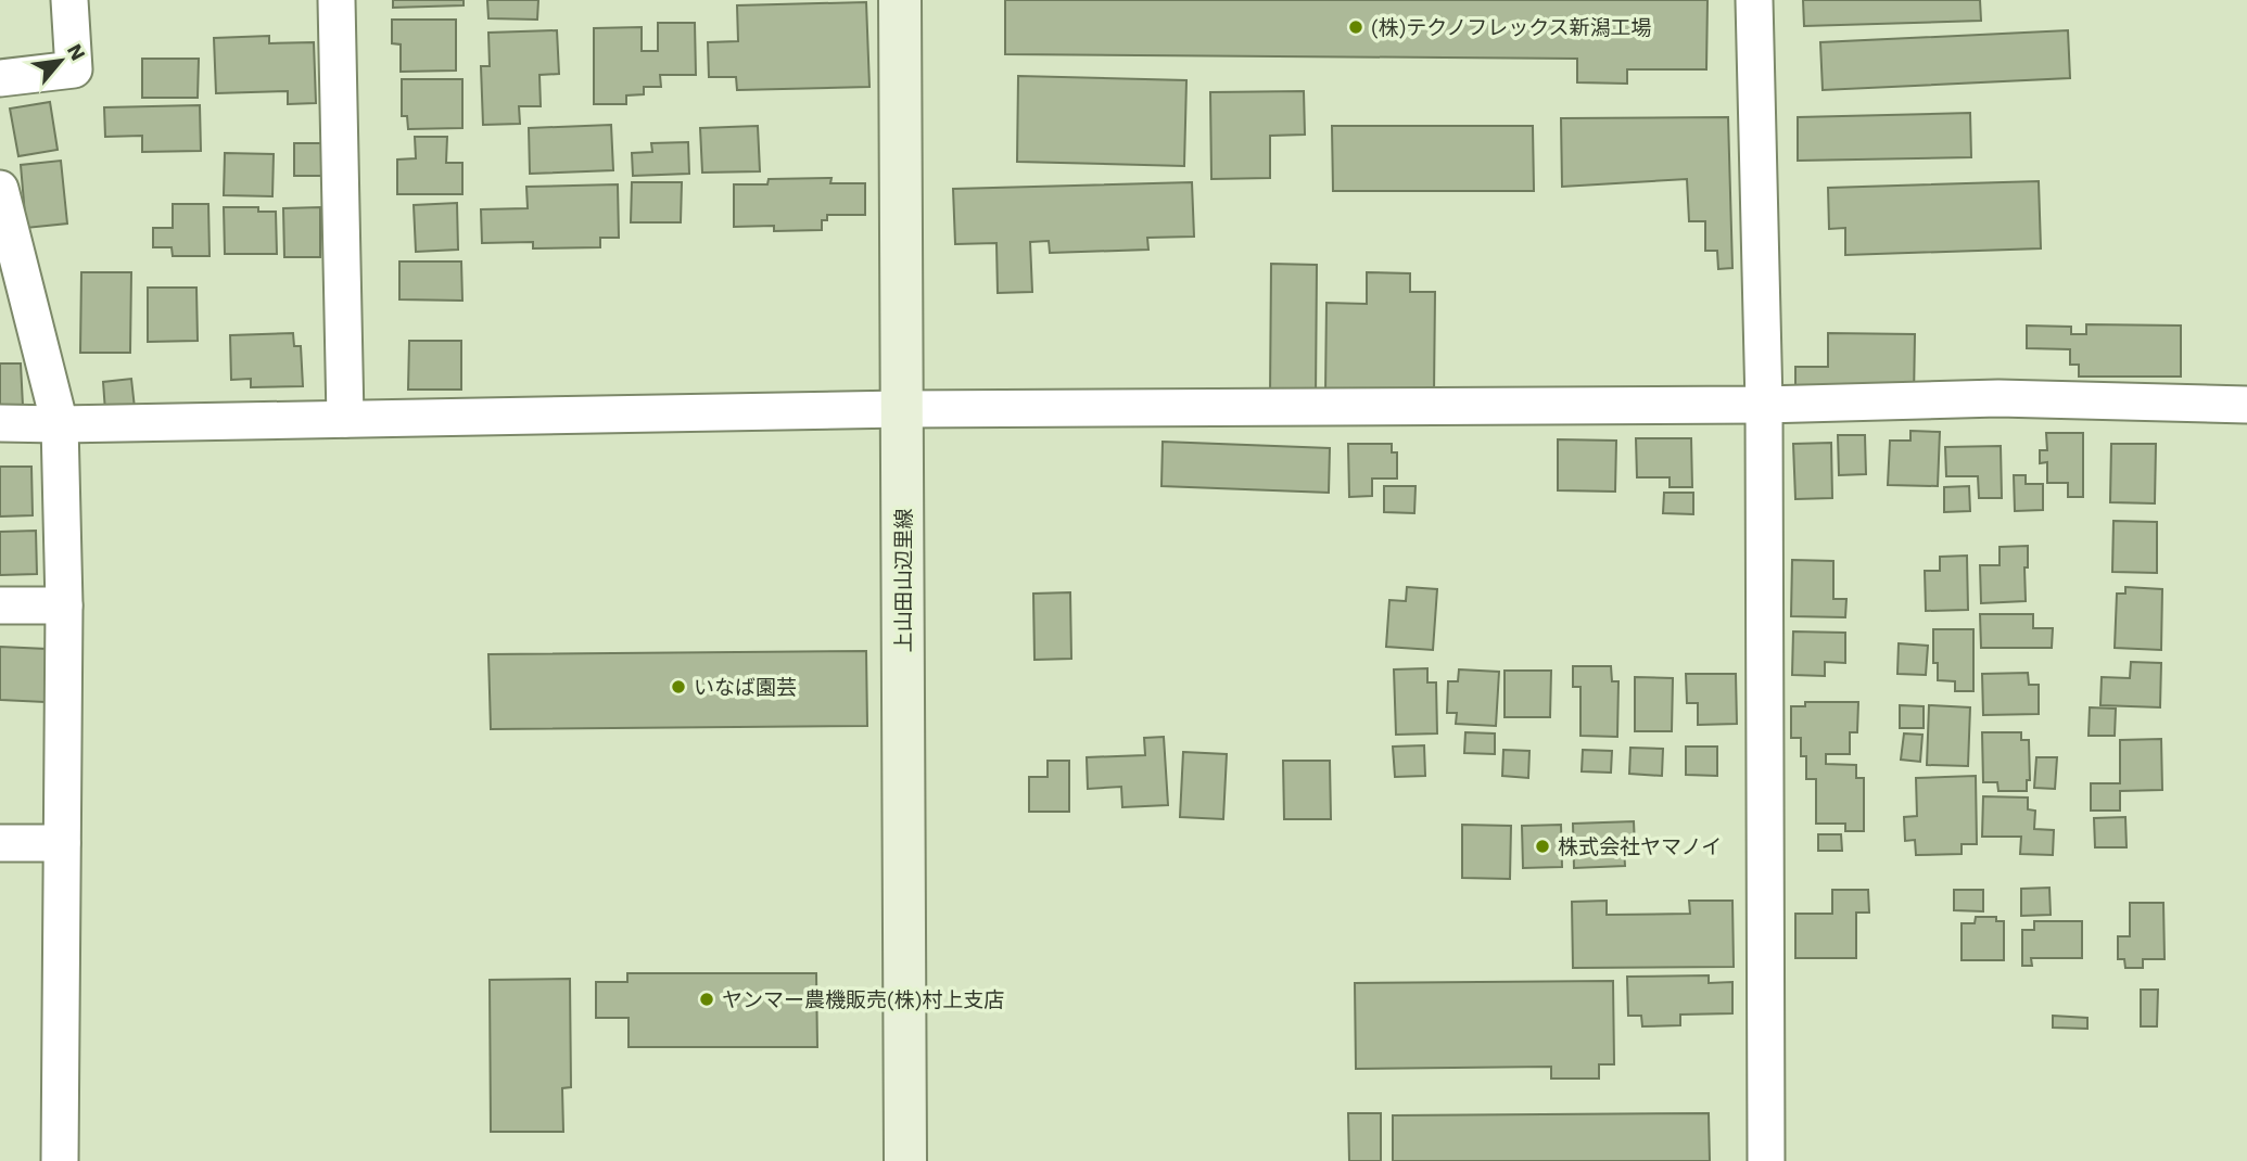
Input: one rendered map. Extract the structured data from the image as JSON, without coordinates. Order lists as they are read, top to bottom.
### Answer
{
  "streets": {
    "main road": ["上山田山辺里線"]
  },
  "places": [
    "(株)テクノフレックス新潟工場",
    "いなば園芸",
    "株式会社ヤマノイ",
    "ヤンマー農機販売(株)村上支店"
  ],
  "north": "top right"
}
